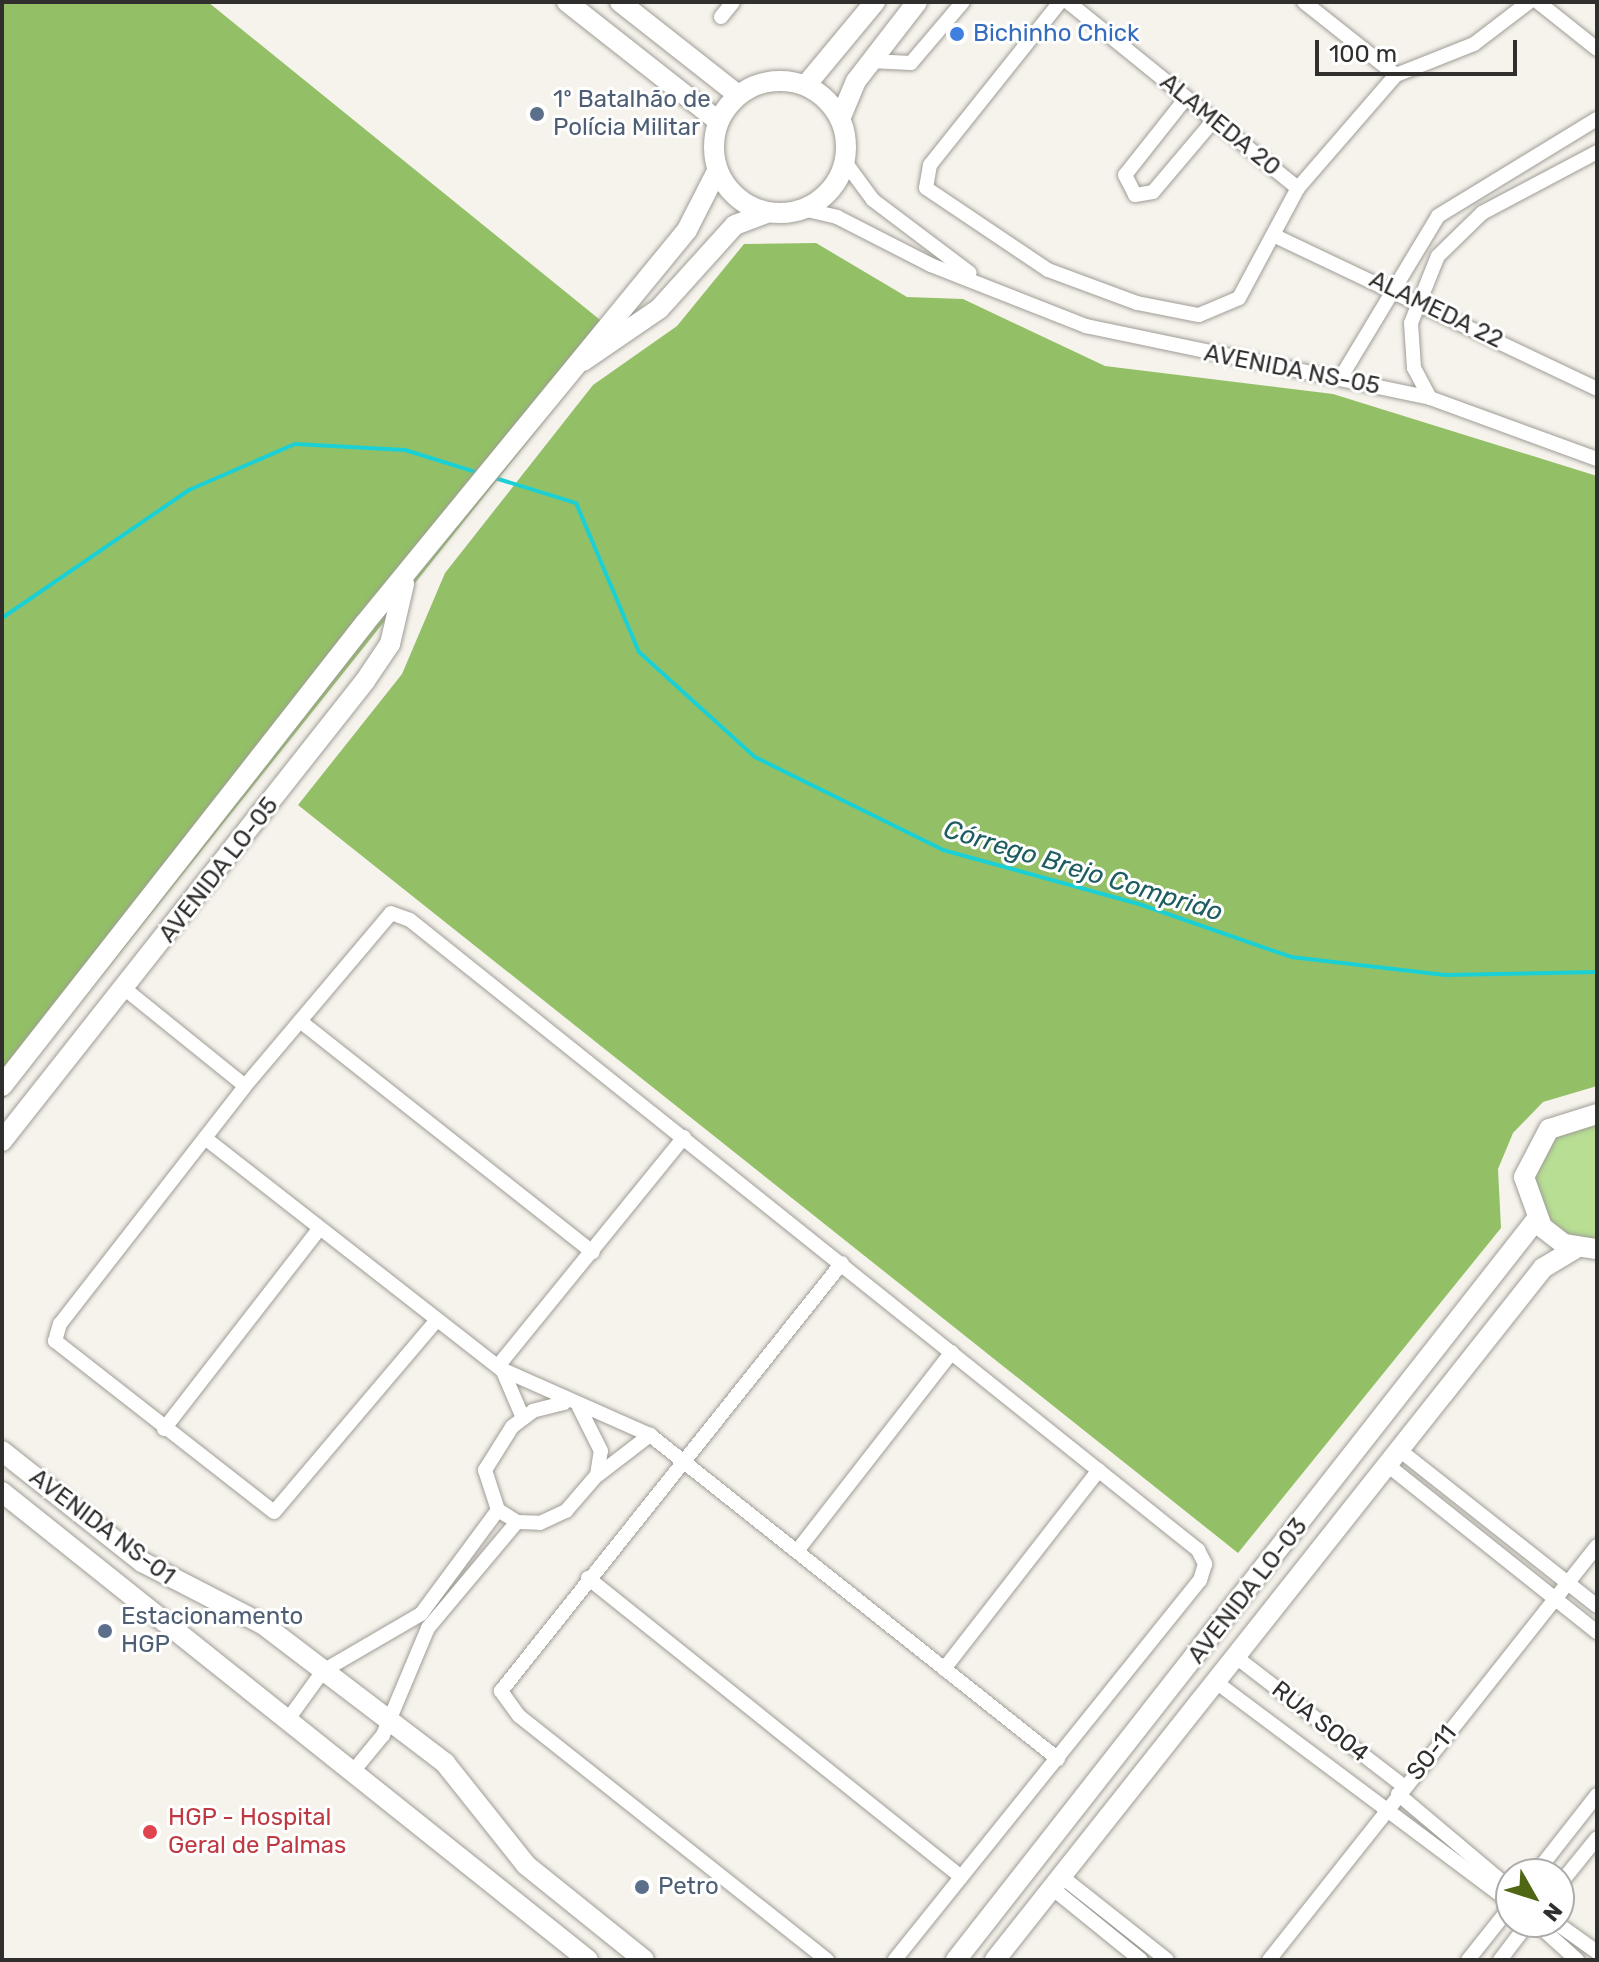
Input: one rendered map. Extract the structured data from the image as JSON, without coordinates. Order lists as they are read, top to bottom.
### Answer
{
  "streets": {
    "street": [
      "ALAMEDA 20",
      "ALAMEDA 22",
      "AVENIDA NS-05",
      "AVENIDA LO-05",
      "AVENIDA NS-01",
      "AVENIDA LO-03",
      "RUA SO04",
      "SO-11"
    ]
  },
  "crossings": [
    ["AVENIDA NS-05", "AVENIDA LO-05"],
    ["AVENIDA LO-03", "RUA SO04"],
    ["RUA SO04", "SO-11"]
  ],
  "water": ["Córrego Brejo Comprido"],
  "places": [
    "Bichinho Chick",
    "1º Batalhão de Polícia Militar",
    "Estacionamento HGP",
    "HGP - Hospital Geral de Palmas",
    "Petro"
  ],
  "scale_bar": "100 m",
  "north": "bottom right"
}
